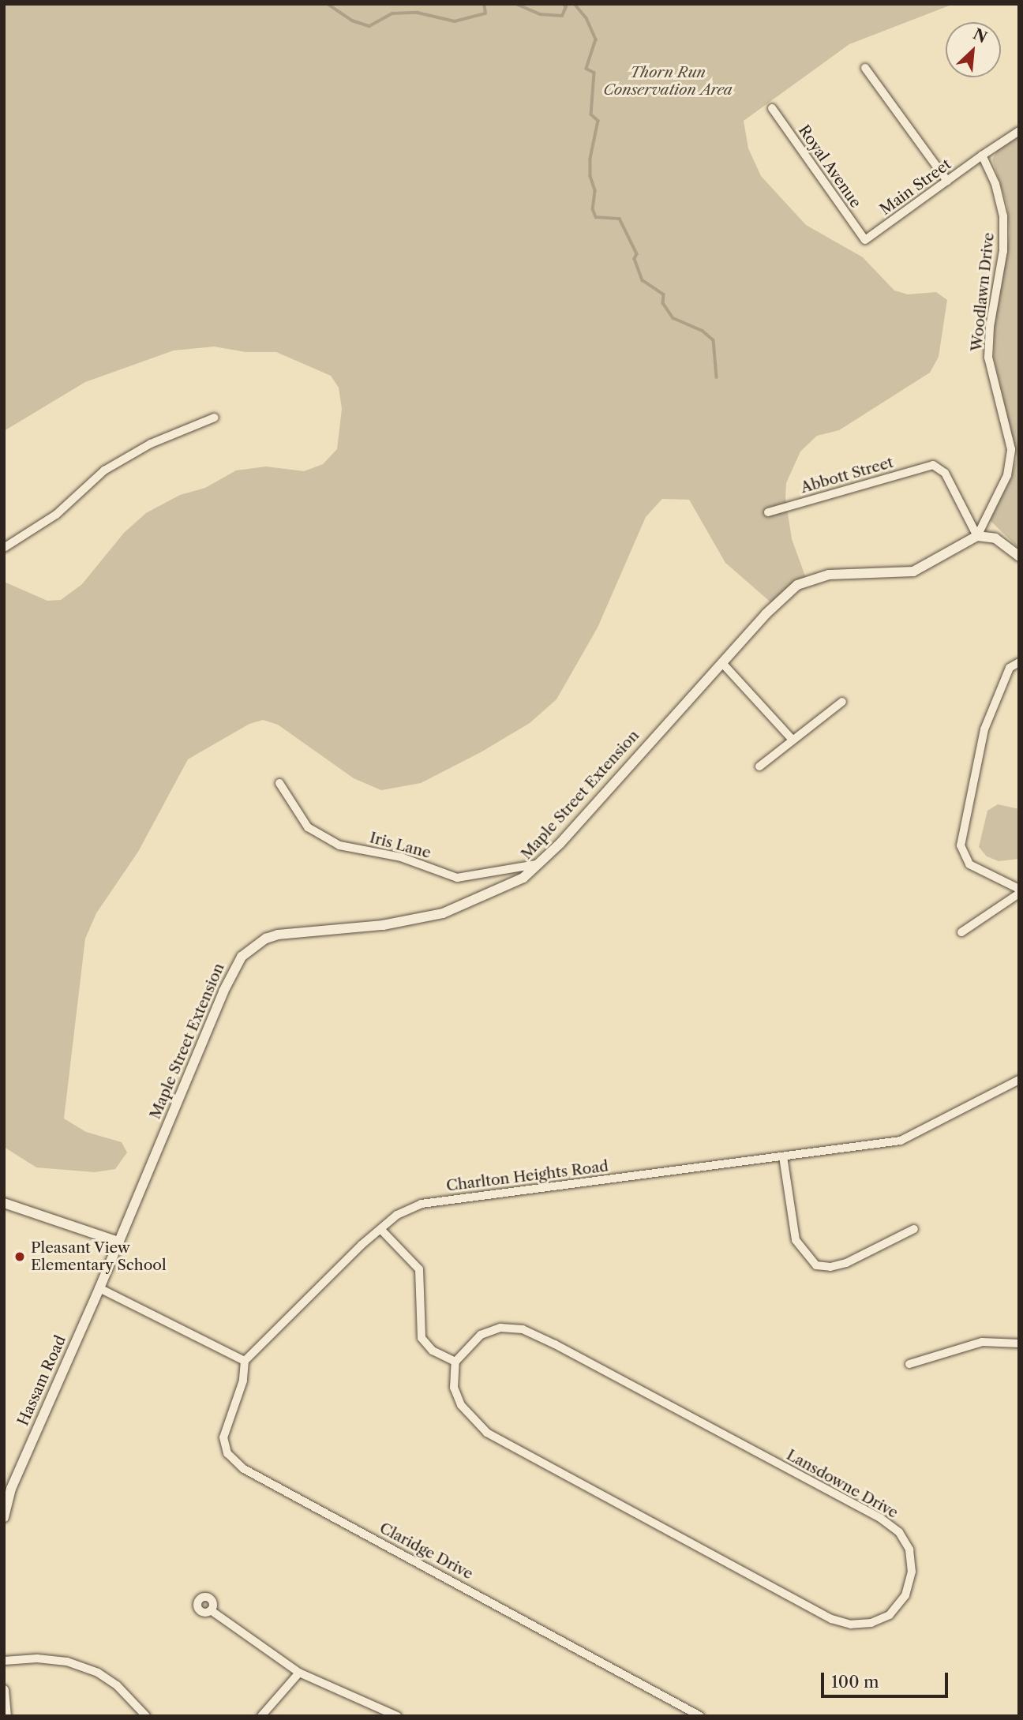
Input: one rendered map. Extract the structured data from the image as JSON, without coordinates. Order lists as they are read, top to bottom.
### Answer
{
  "streets": {
    "street": [
      "Royal Avenue",
      "Main Street",
      "Woodlawn Drive",
      "Abbott Street",
      "Maple Street Extension",
      "Iris Lane",
      "Charlton Heights Road",
      "Hassam Road",
      "Lansdowne Drive",
      "Claridge Drive"
    ]
  },
  "crossings": [
    ["Royal Avenue", "Main Street"],
    ["Main Street", "Woodlawn Drive"],
    ["Woodlawn Drive", "Abbott Street"],
    ["Woodlawn Drive", "Maple Street Extension"],
    ["Abbott Street", "Maple Street Extension"],
    ["Maple Street Extension", "Iris Lane"],
    ["Maple Street Extension", "Hassam Road"],
    ["Charlton Heights Road", "Claridge Drive"]
  ],
  "parks": ["Thorn Run Conservation Area"],
  "places": ["Pleasant View Elementary School"],
  "scale_bar": "100 m",
  "north": "top right"
}
